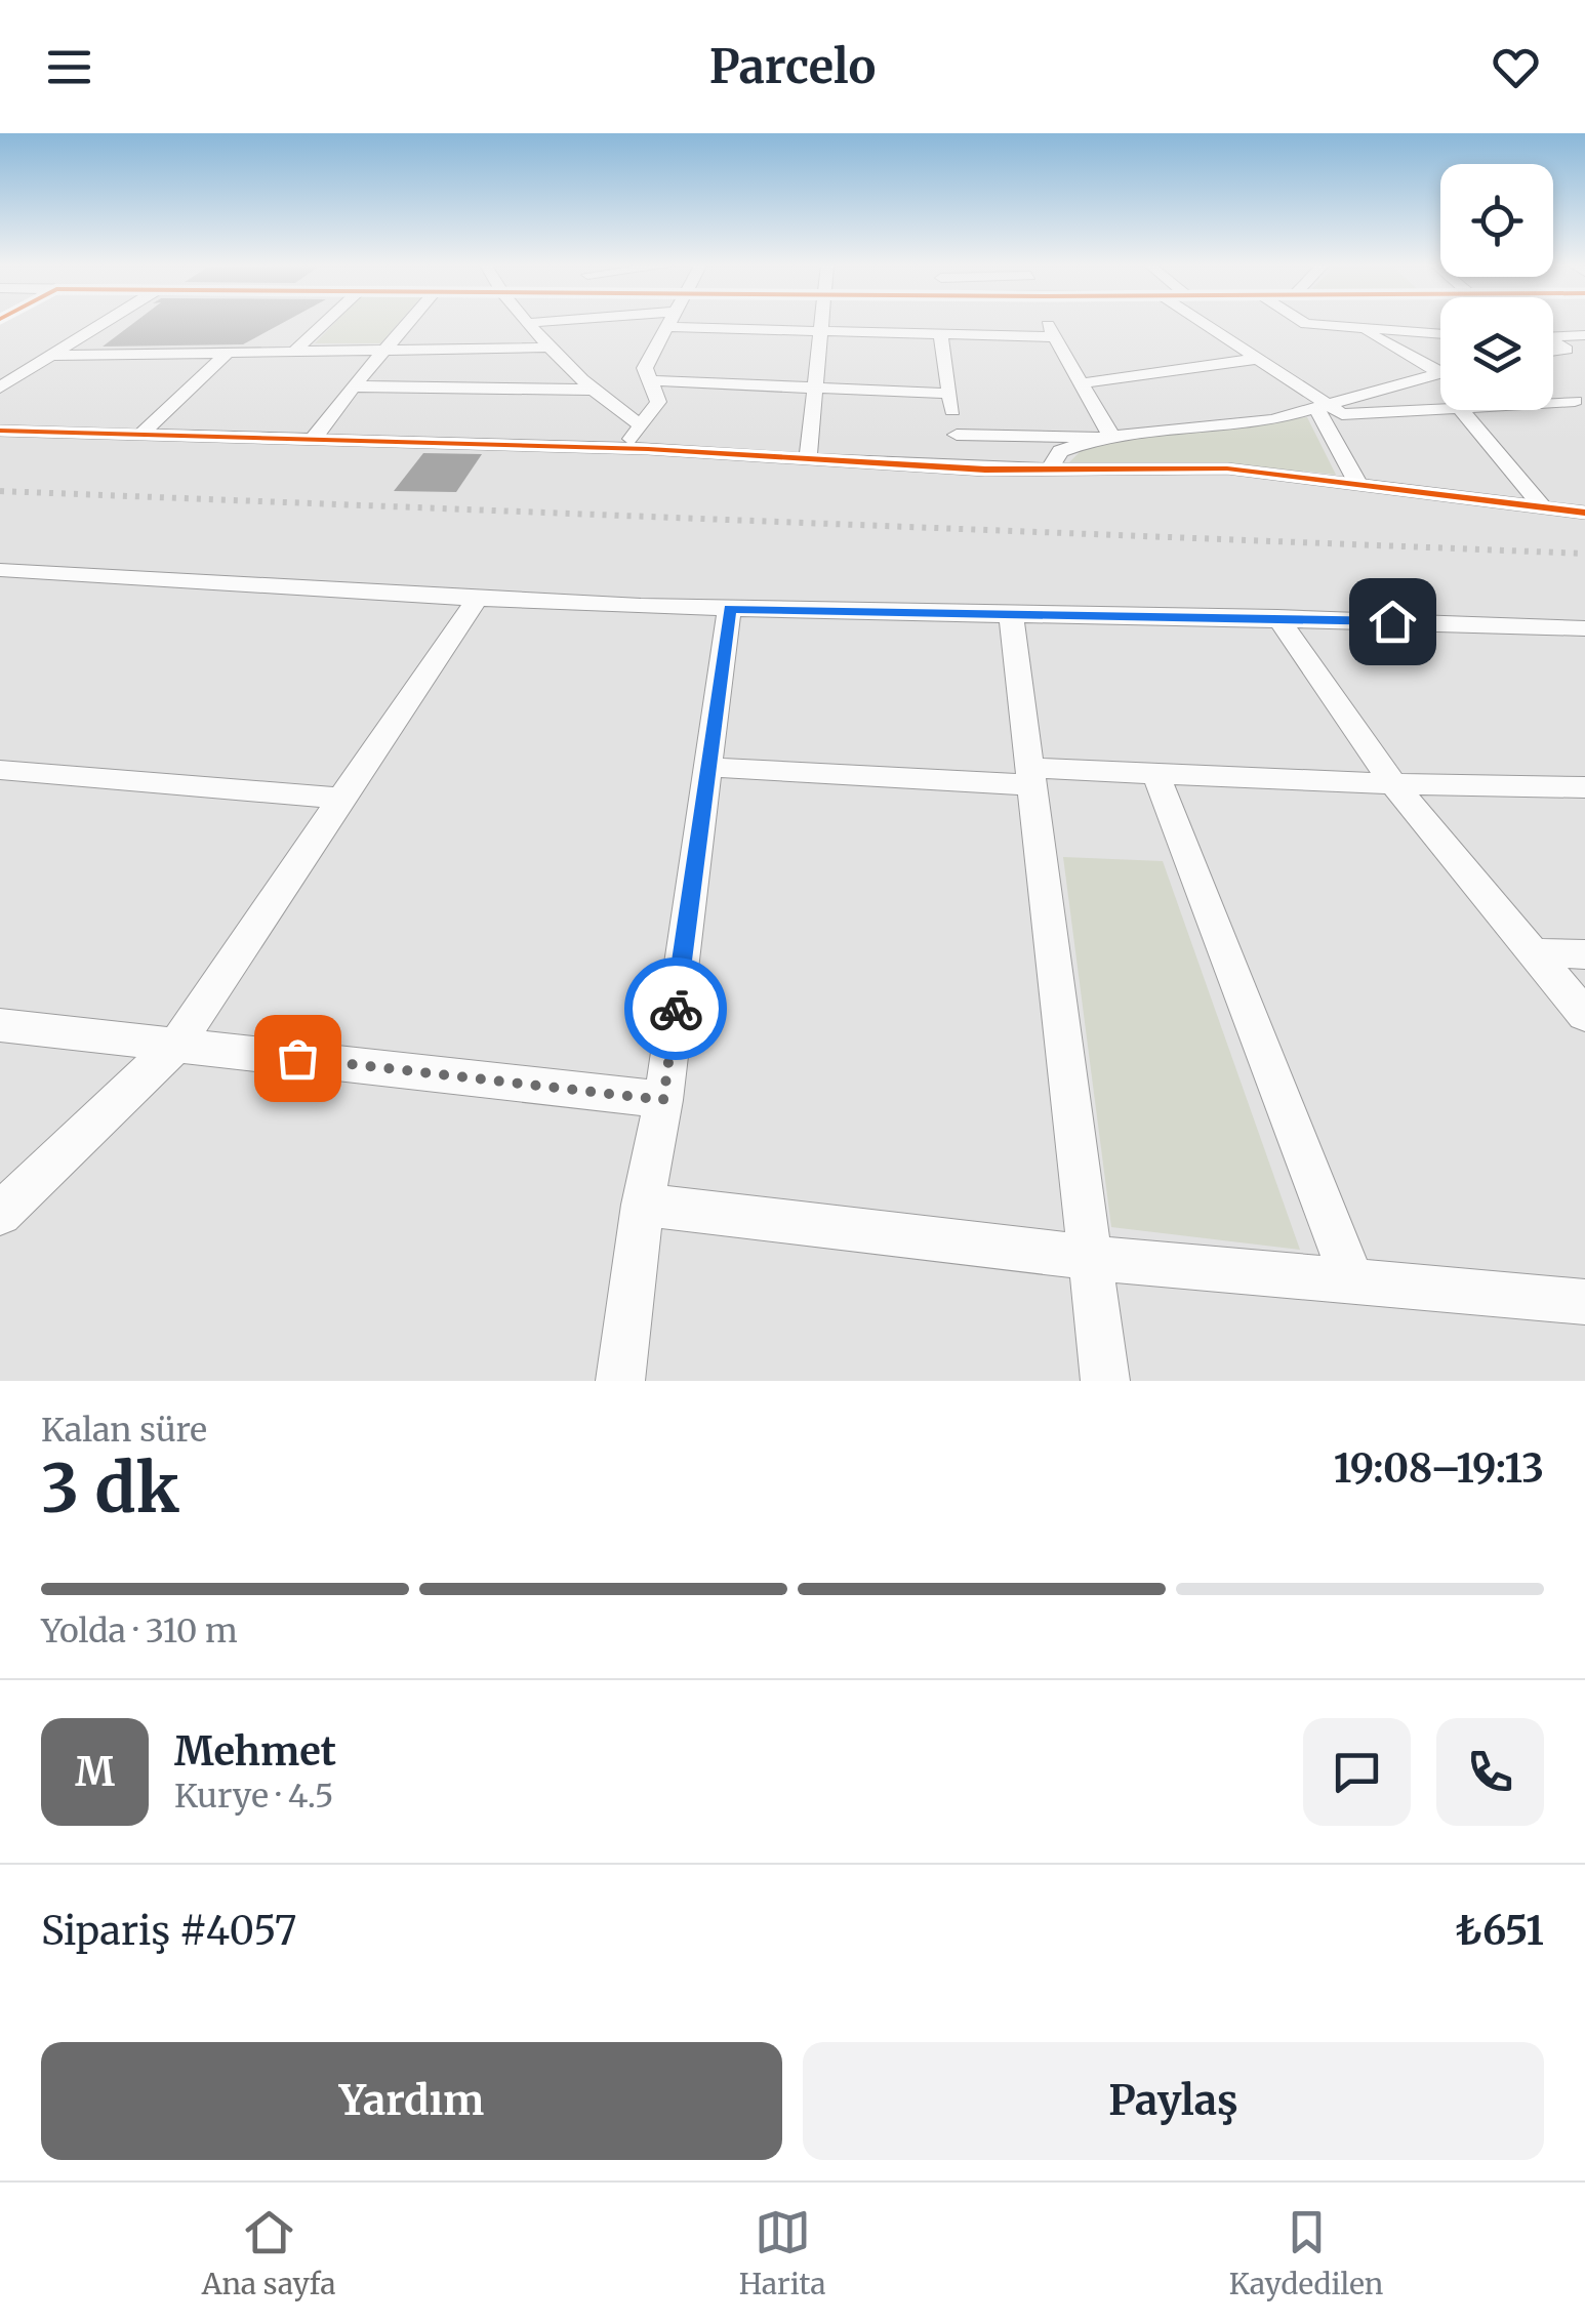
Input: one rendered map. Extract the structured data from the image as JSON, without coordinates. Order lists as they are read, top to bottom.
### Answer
{
  "page": {
    "header": "Parcelo",
    "heading": ["3 dk", "Kalan süre", "19:08–19:13"],
    "panel": [
      "Mehmet",
      "Kurye · 4.5",
      "Sipariş #4057",
      "₺651"
    ],
    "bar": "Yolda · 310 m",
    "round": "M",
    "buttons": ["Yardım", "Paylaş"],
    "tabs": ["Ana sayfa", "Harita", "Kaydedilen"]
  }
}
